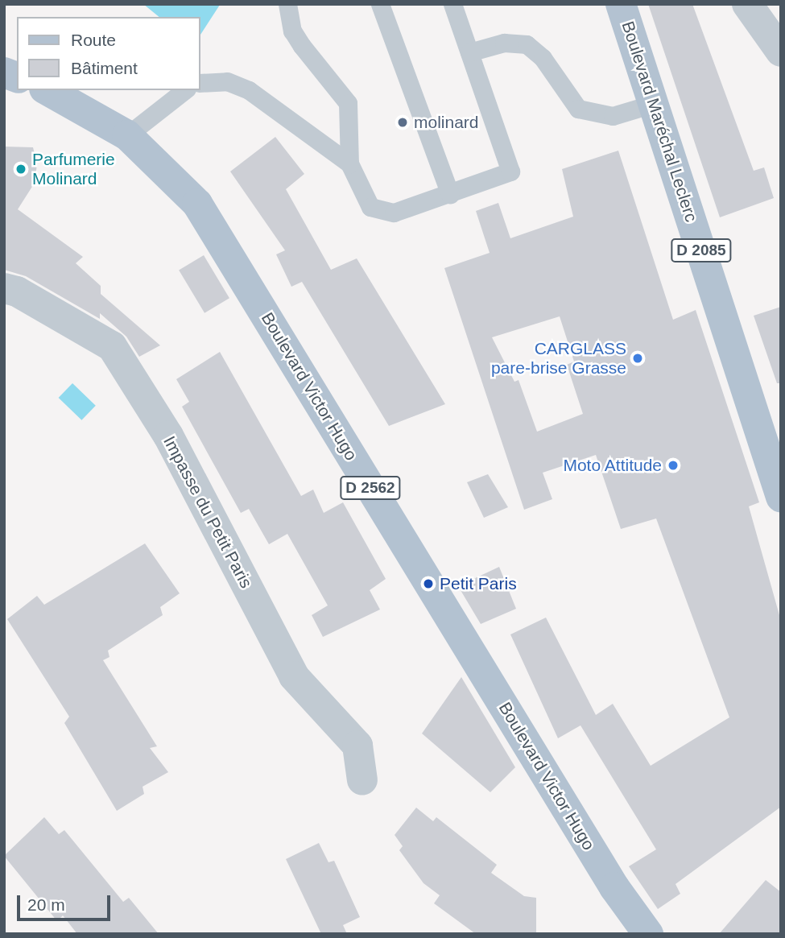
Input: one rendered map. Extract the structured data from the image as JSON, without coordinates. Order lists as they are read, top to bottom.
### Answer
{
  "streets": {
    "main road": [
      "Boulevard Maréchal Leclerc",
      "D 2085",
      "Boulevard Victor Hugo",
      "D 2562"
    ],
    "street": ["Impasse du Petit Paris"]
  },
  "places": [
    "molinard",
    "Parfumerie Molinard",
    "CARGLASS pare-brise Grasse",
    "Moto Attitude",
    "Petit Paris"
  ],
  "legend": ["Route", "Bâtiment"],
  "scale_bar": "20 m"
}
